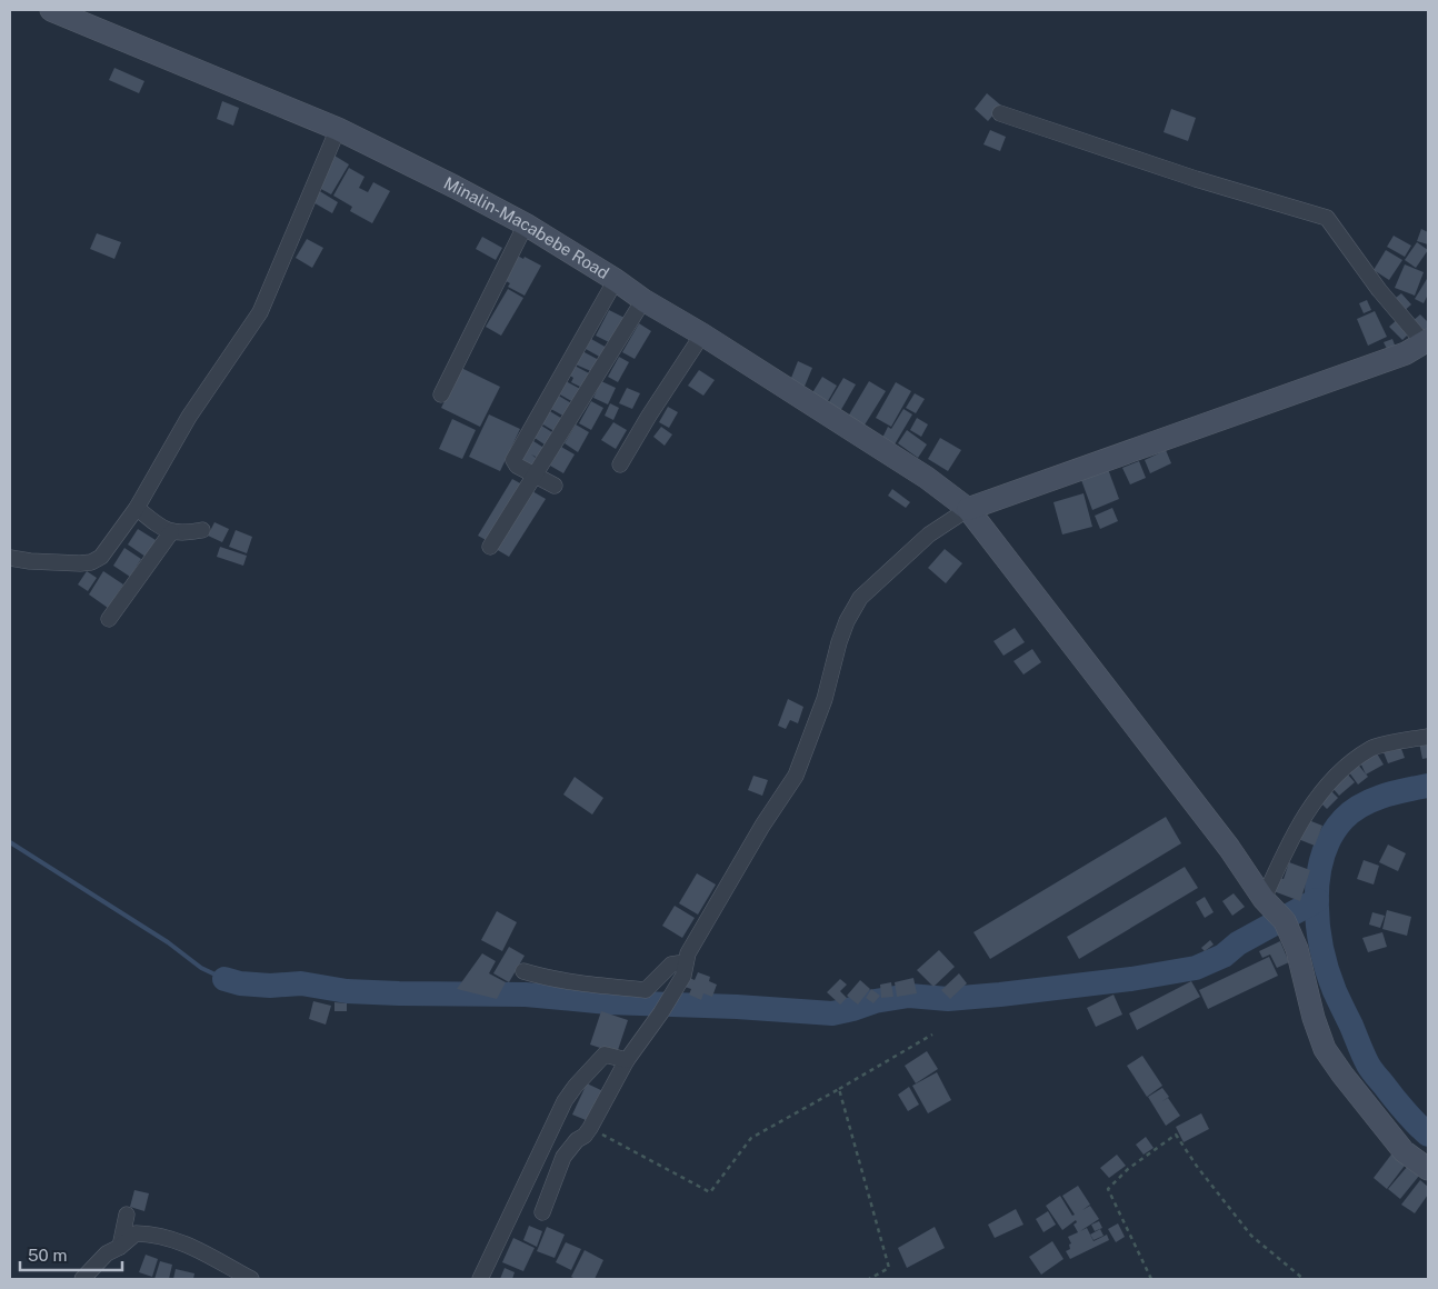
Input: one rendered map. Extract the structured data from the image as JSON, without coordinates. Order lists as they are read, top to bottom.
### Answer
{
  "streets": {
    "main road": ["Minalin-Macabebe Road"]
  },
  "scale_bar": "50 m"
}
